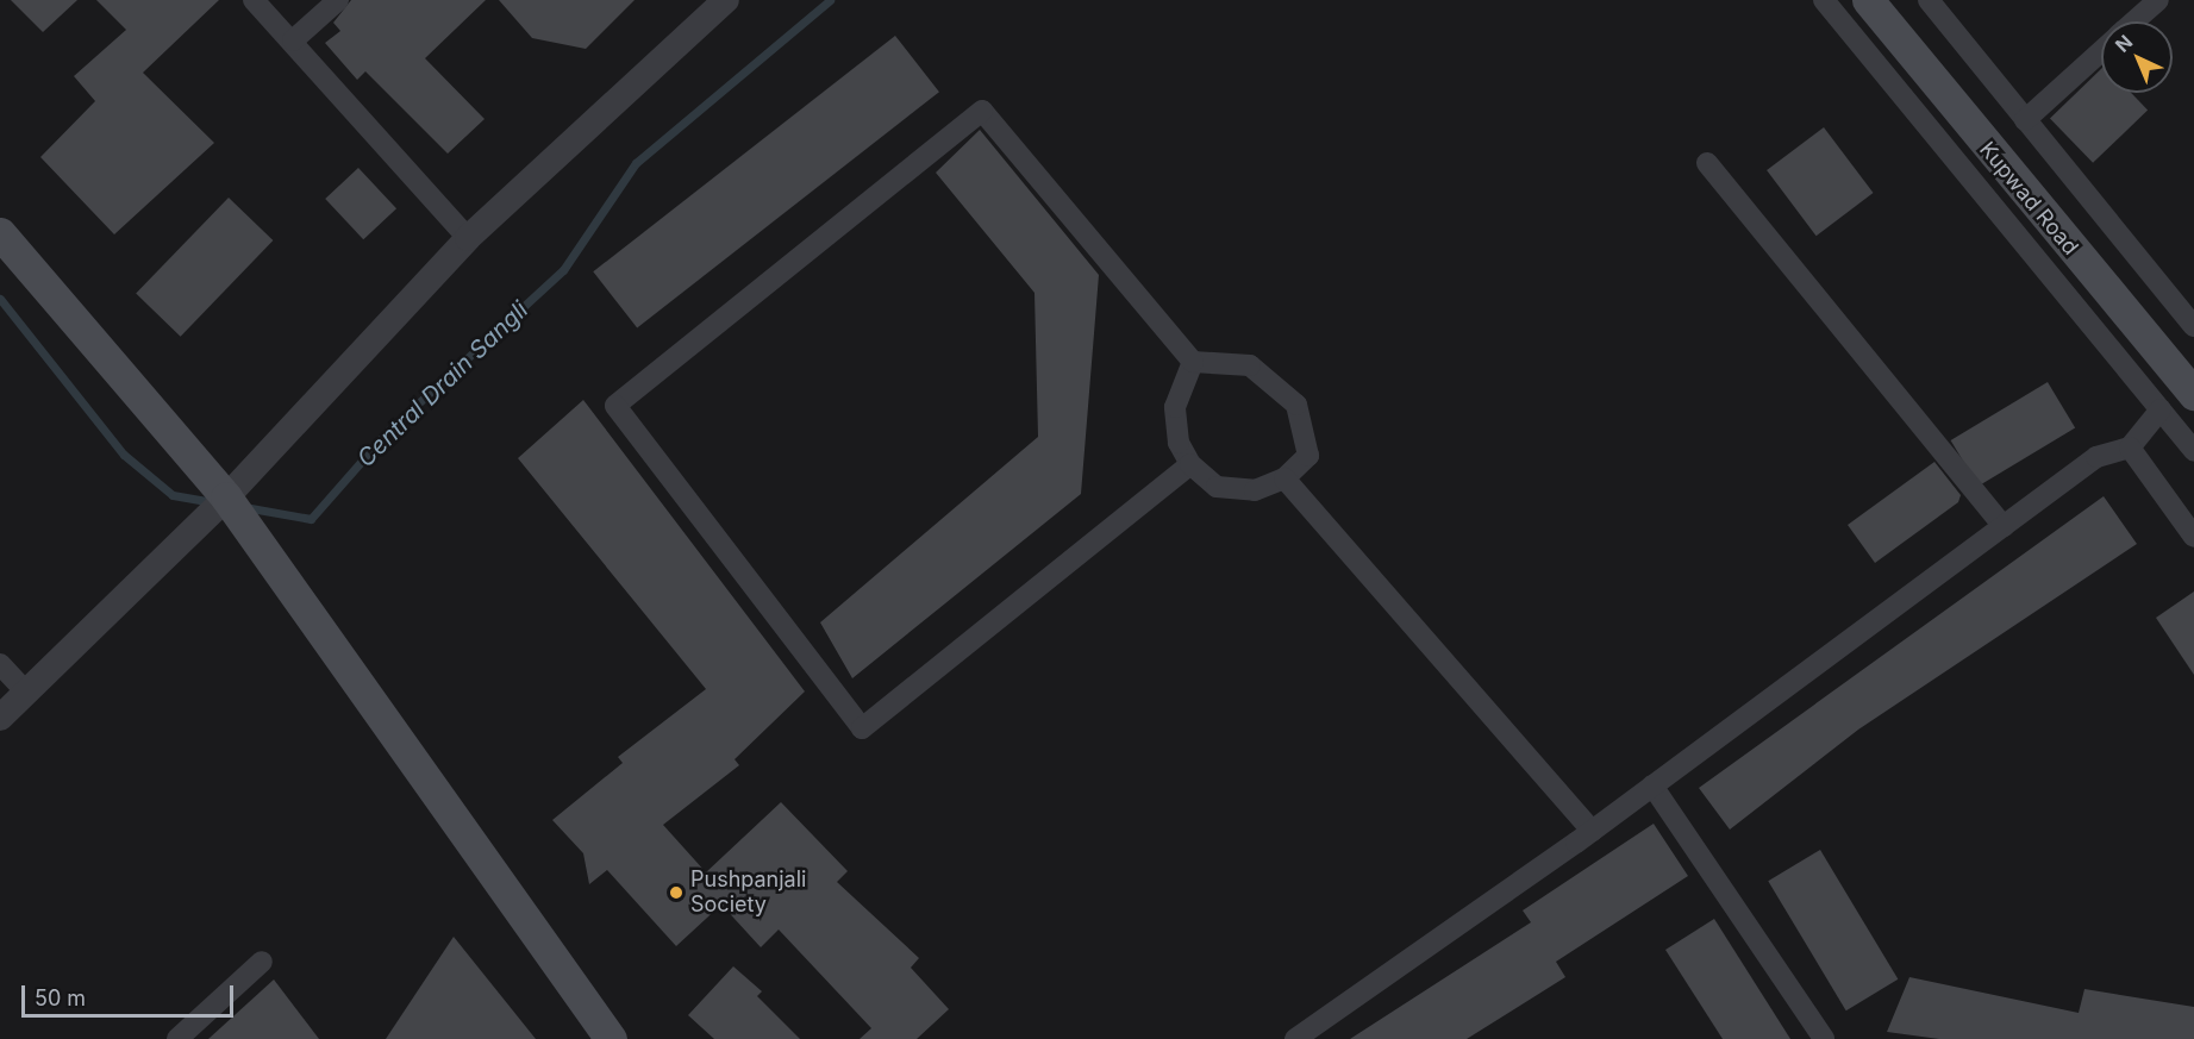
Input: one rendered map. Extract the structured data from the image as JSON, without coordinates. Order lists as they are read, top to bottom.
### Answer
{
  "streets": {
    "main road": ["Kupwad Road"]
  },
  "water": ["Central Drain Sangli"],
  "places": ["Pushpanjali Society"],
  "scale_bar": "50 m",
  "north": "top left"
}
